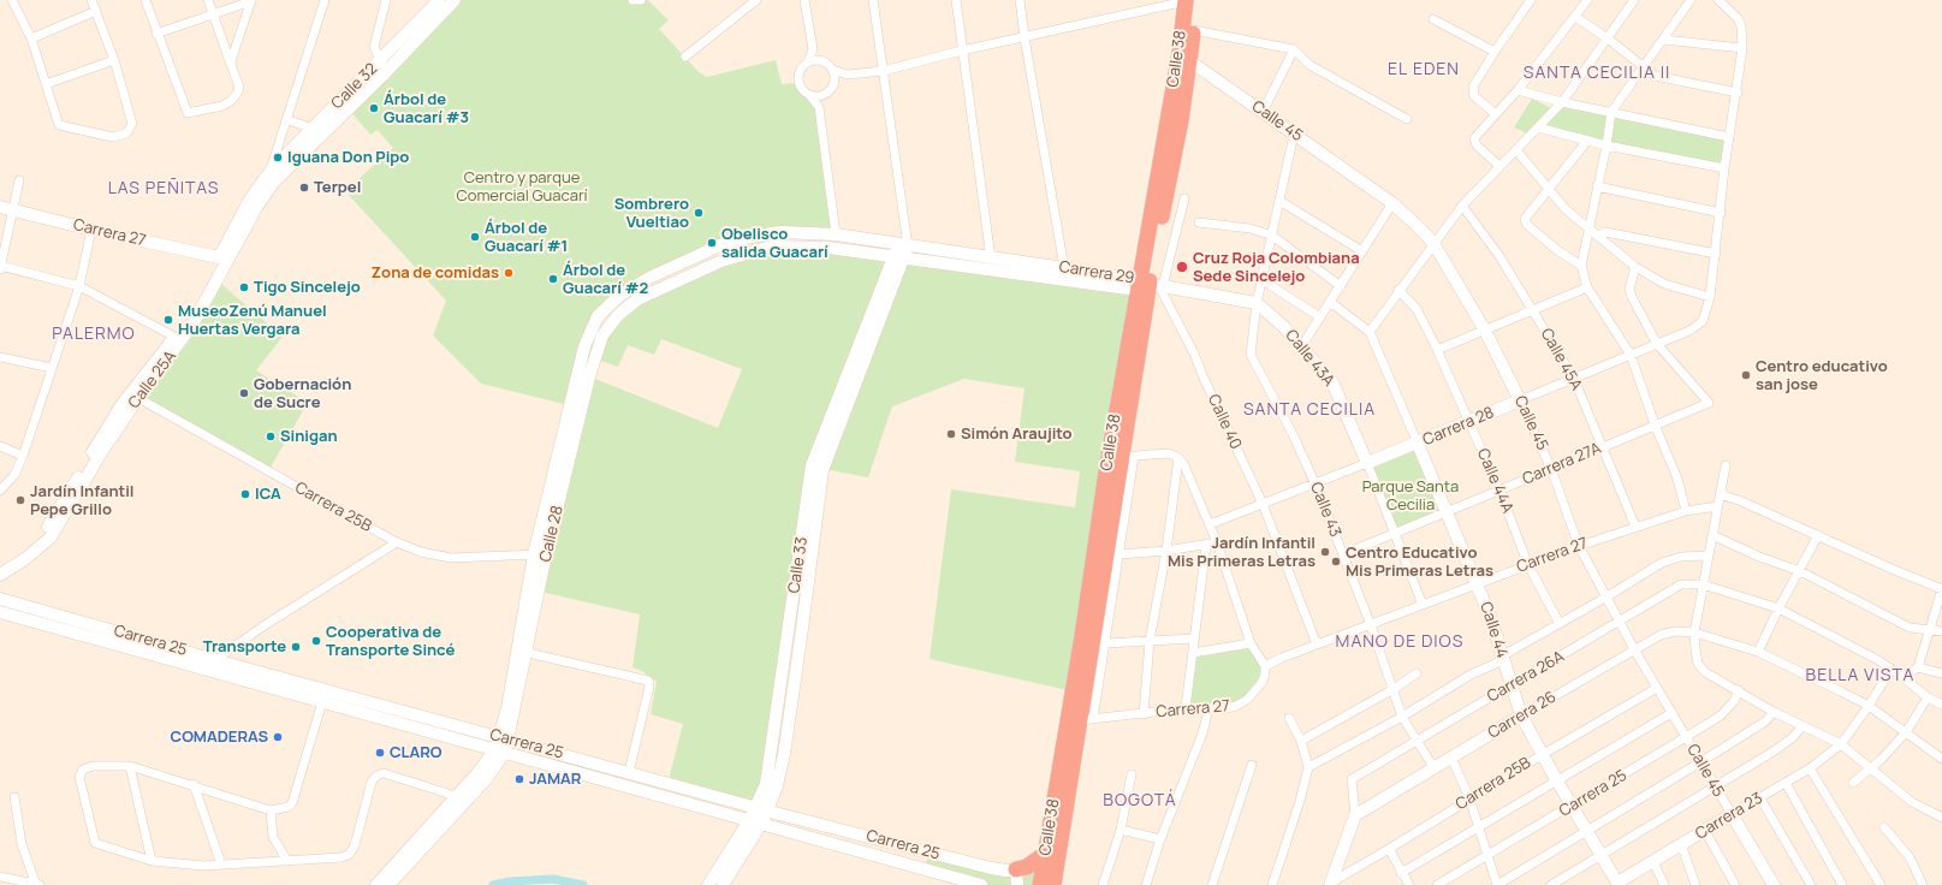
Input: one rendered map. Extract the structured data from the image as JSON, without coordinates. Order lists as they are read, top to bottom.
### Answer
{
  "streets": {
    "highway": ["Calle 38"],
    "street": [
      "Calle 32",
      "Calle 45",
      "Carrera 27",
      "Carrera 29",
      "Calle 43A",
      "Calle 45A",
      "Calle 25A",
      "Calle 40",
      "Carrera 28",
      "Carrera 27A",
      "Calle 44A",
      "Carrera 25B",
      "Calle 43",
      "Calle 28",
      "Calle 33",
      "Calle 44",
      "Carrera 25",
      "Carrera 26A",
      "Carrera 26",
      "Carrera 23"
    ]
  },
  "crossings": [
    ["Calle 38", "Calle 45"],
    ["Calle 38", "Carrera 27"],
    ["Calle 38", "Carrera 29"],
    ["Calle 38", "Calle 43A"],
    ["Calle 38", "Calle 40"],
    ["Calle 38", "Carrera 25"],
    ["Calle 32", "Calle 25A"],
    ["Calle 45", "Carrera 27"],
    ["Calle 45", "Carrera 28"],
    ["Calle 45", "Carrera 27A"],
    ["Calle 45", "Carrera 25B"],
    ["Calle 45", "Calle 43"],
    ["Calle 45", "Carrera 25"],
    ["Calle 45", "Carrera 26A"],
    ["Calle 45", "Carrera 26"],
    ["Calle 45", "Carrera 23"],
    ["Carrera 27", "Calle 43A"],
    ["Carrera 27", "Calle 45A"],
    ["Carrera 27", "Calle 25A"],
    ["Carrera 27", "Calle 40"],
    ["Carrera 27", "Calle 44A"],
    ["Carrera 27", "Calle 43"],
    ["Carrera 27", "Calle 44"],
    ["Carrera 29", "Calle 43A"],
    ["Carrera 29", "Calle 40"],
    ["Carrera 29", "Calle 28"],
    ["Carrera 29", "Calle 33"],
    ["Calle 43A", "Calle 40"],
    ["Calle 43A", "Carrera 28"],
    ["Calle 43A", "Carrera 27A"],
    ["Calle 43A", "Calle 43"],
    ["Calle 45A", "Carrera 28"],
    ["Calle 45A", "Carrera 27A"],
    ["Calle 25A", "Carrera 25B"],
    ["Calle 40", "Carrera 28"],
    ["Carrera 28", "Carrera 27A"],
    ["Carrera 28", "Calle 44A"],
    ["Carrera 28", "Calle 43"],
    ["Carrera 28", "Calle 44"],
    ["Carrera 27A", "Calle 44A"],
    ["Carrera 27A", "Calle 43"],
    ["Carrera 27A", "Calle 44"],
    ["Carrera 25B", "Calle 28"],
    ["Carrera 25B", "Calle 44"],
    ["Calle 43", "Carrera 26A"],
    ["Calle 43", "Carrera 26"],
    ["Calle 28", "Carrera 25"],
    ["Calle 33", "Carrera 25"],
    ["Calle 44", "Carrera 25"],
    ["Calle 44", "Carrera 26A"],
    ["Calle 44", "Carrera 26"],
    ["Calle 44", "Carrera 23"],
    ["Carrera 26A", "Carrera 26"],
    ["Carrera 26", "Carrera 23"]
  ],
  "districts": [
    "EL EDEN",
    "SANTA CECILIA II",
    "LAS PEÑITAS",
    "PALERMO",
    "SANTA CECILIA",
    "MANO DE DIOS",
    "BELLA VISTA",
    "BOGOTÁ"
  ],
  "parks": ["Centro y parque Comercial Guacarí", "Parque Santa Cecilia"],
  "places": [
    "Árbol de Guacarí #3",
    "Iguana Don Pipo",
    "Terpel",
    "Sombrero Vueltiao",
    "Árbol de Guacarí #1",
    "Obelisco salida Guacarí",
    "Cruz Roja Colombiana Sede Sincelejo",
    "Zona de comidas",
    "Árbol de Guacarí #2",
    "Tigo Sincelejo",
    "MuseoZenú Manuel Huertas Vergara",
    "Centro educativo san jose",
    "Gobernación de Sucre",
    "Simón Araujito",
    "Sinigan",
    "ICA",
    "Jardín Infantil Pepe Grillo",
    "Jardín Infantil Mis Primeras Letras",
    "Centro Educativo Mis Primeras Letras",
    "Cooperativa de Transporte Sincé",
    "Transporte",
    "COMADERAS",
    "CLARO",
    "JAMAR"
  ]
}
